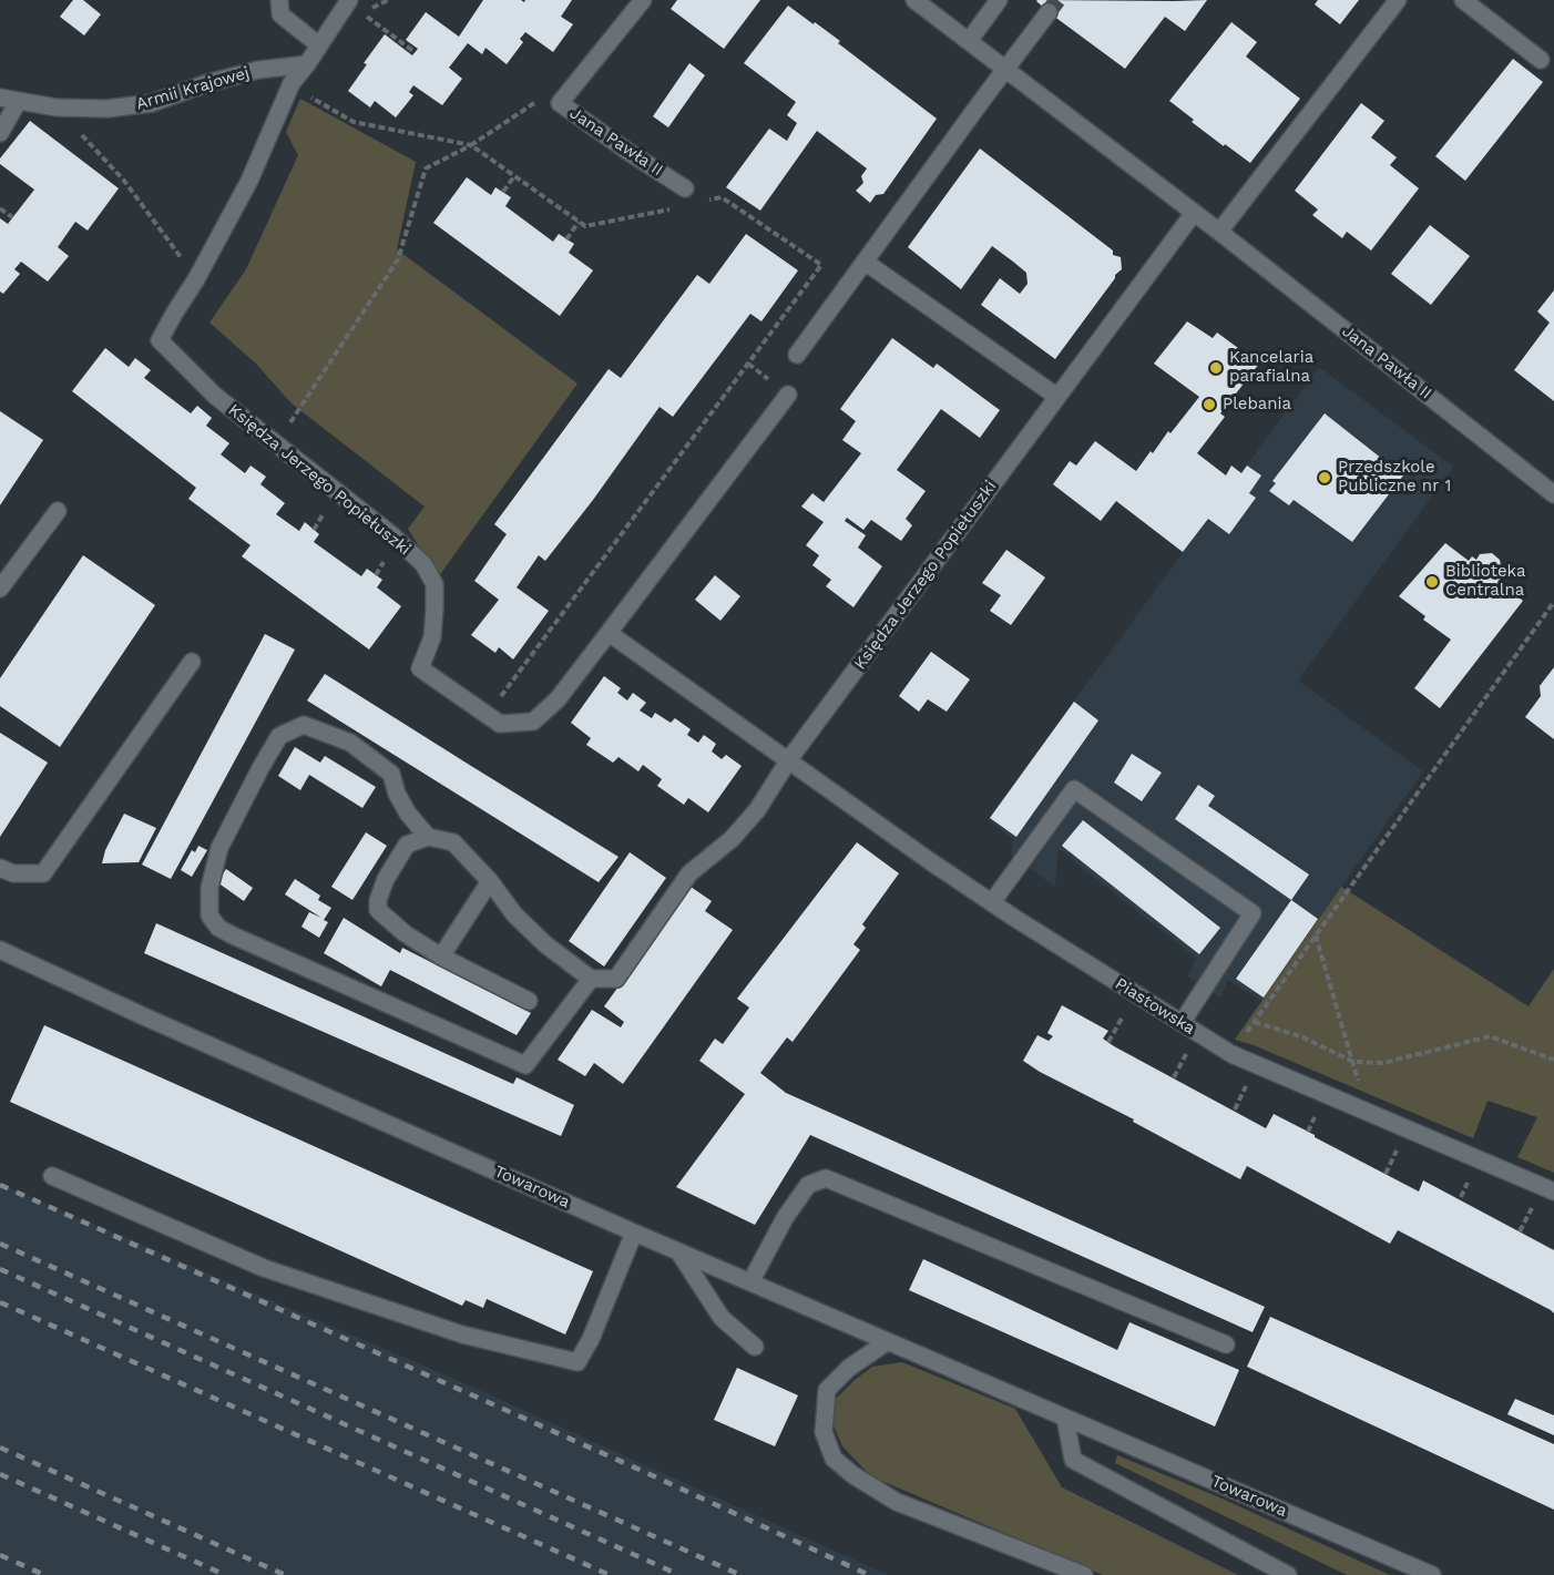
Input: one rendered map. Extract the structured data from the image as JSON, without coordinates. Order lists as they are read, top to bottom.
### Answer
{
  "streets": {
    "street": [
      "Armii Krajowej",
      "Jana Pawła II",
      "Księdza Jerzego Popiełuszki",
      "Piastowska",
      "Towarowa"
    ]
  },
  "crossings": [
    ["Jana Pawła II", "Księdza Jerzego Popiełuszki"],
    ["Księdza Jerzego Popiełuszki", "Piastowska"]
  ],
  "places": [
    "Kancelaria parafialna",
    "Plebania",
    "Przedszkole Publiczne nr 1",
    "Biblioteka Centralna"
  ]
}
